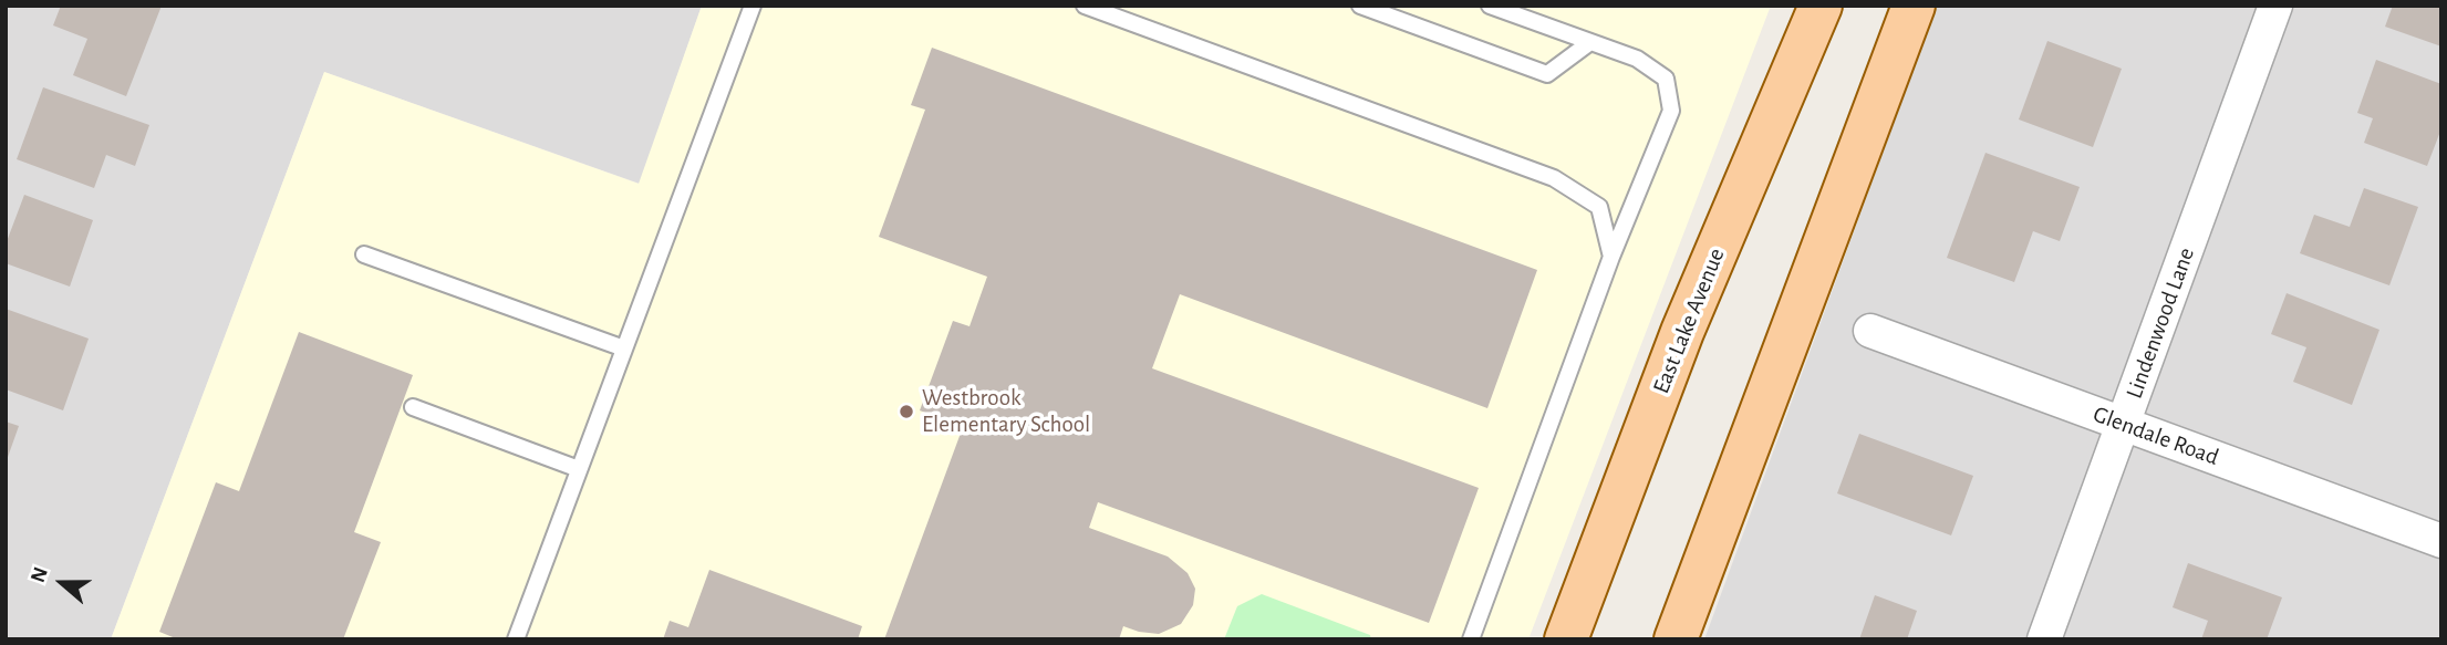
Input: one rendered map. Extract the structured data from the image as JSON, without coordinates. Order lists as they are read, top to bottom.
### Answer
{
  "streets": {
    "main road": ["East Lake Avenue"],
    "street": ["Lindenwood Lane", "Glendale Road"]
  },
  "crossings": [
    ["Lindenwood Lane", "Glendale Road"]
  ],
  "places": ["Westbrook Elementary School"],
  "north": "left"
}
